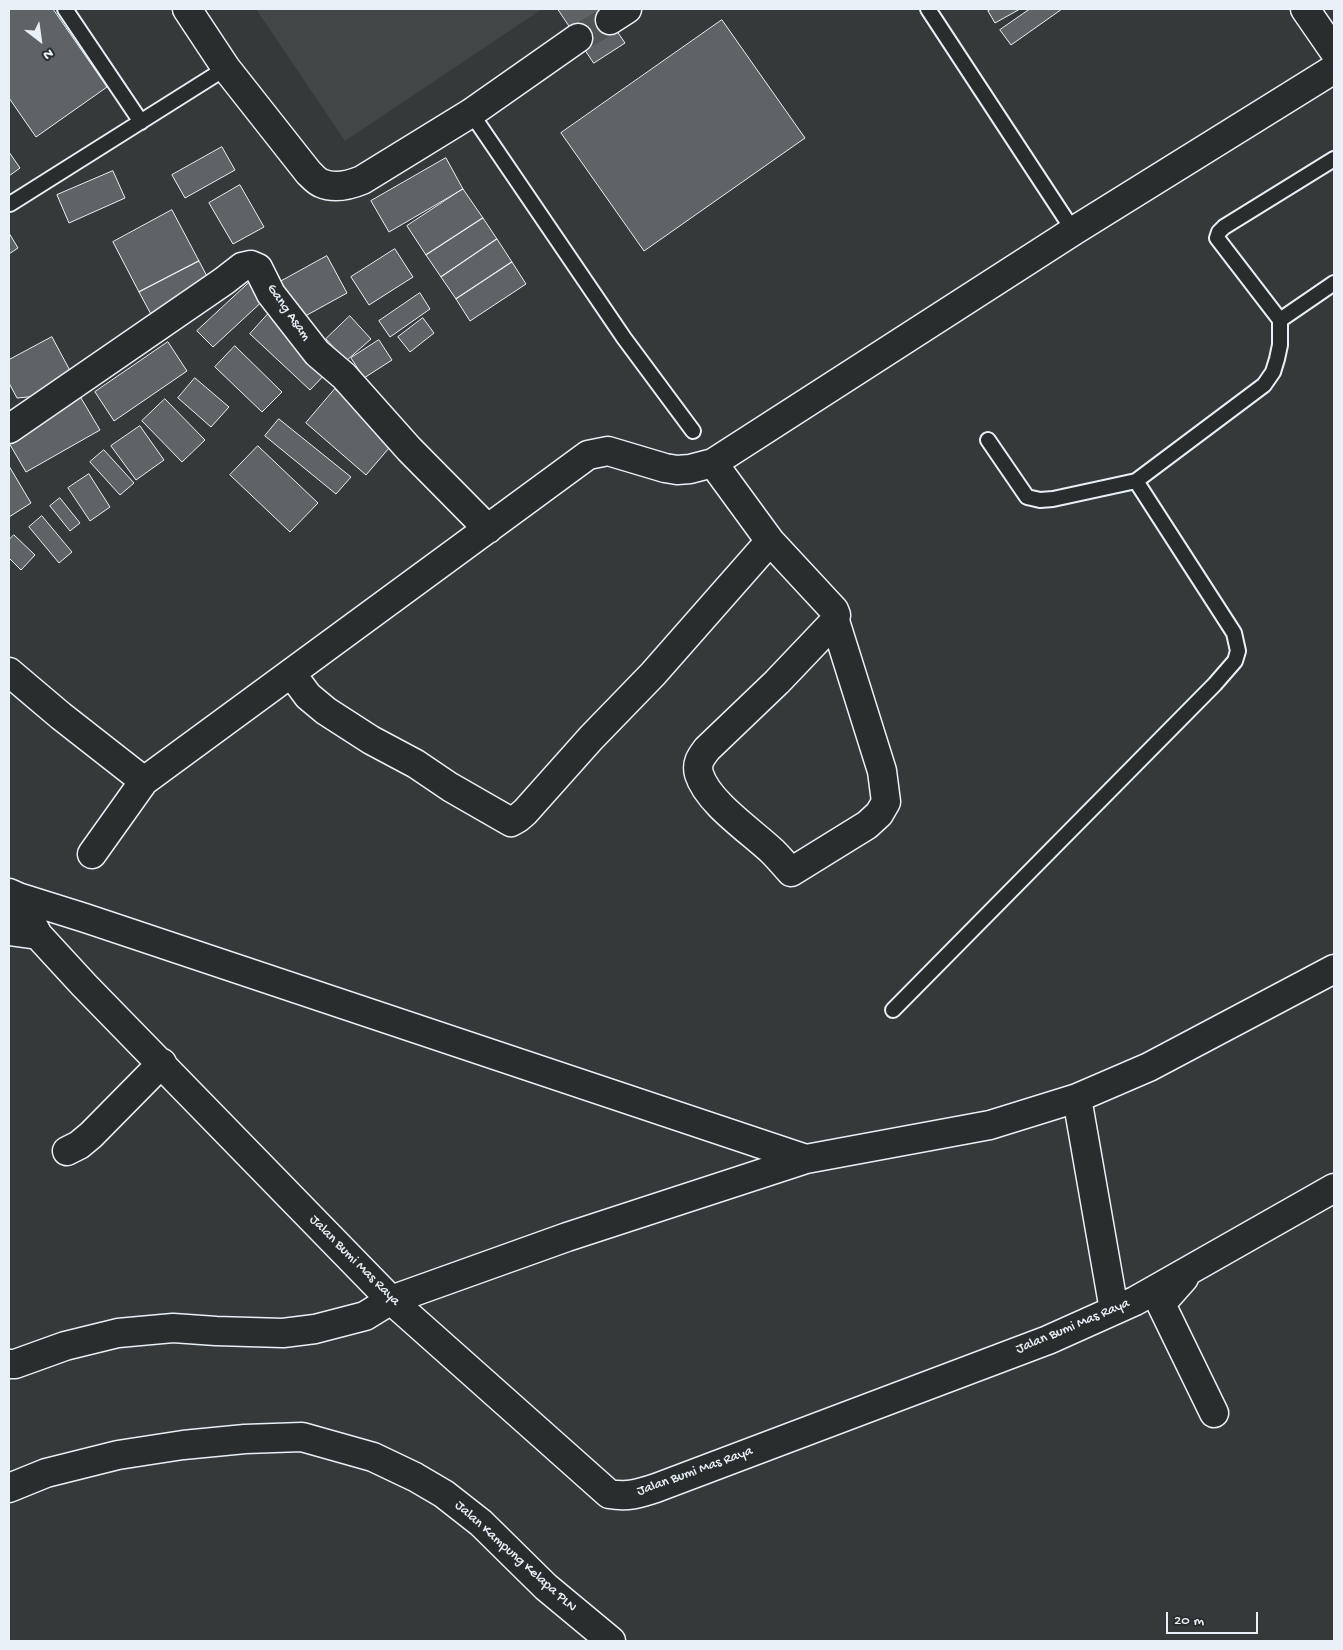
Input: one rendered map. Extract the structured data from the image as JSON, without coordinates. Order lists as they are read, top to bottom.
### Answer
{
  "streets": {
    "street": ["Gang Asam", "Jalan Bumi Mas Raya", "Jalan Kampung Kelapa PLN"]
  },
  "scale_bar": "20 m",
  "north": "bottom right"
}
